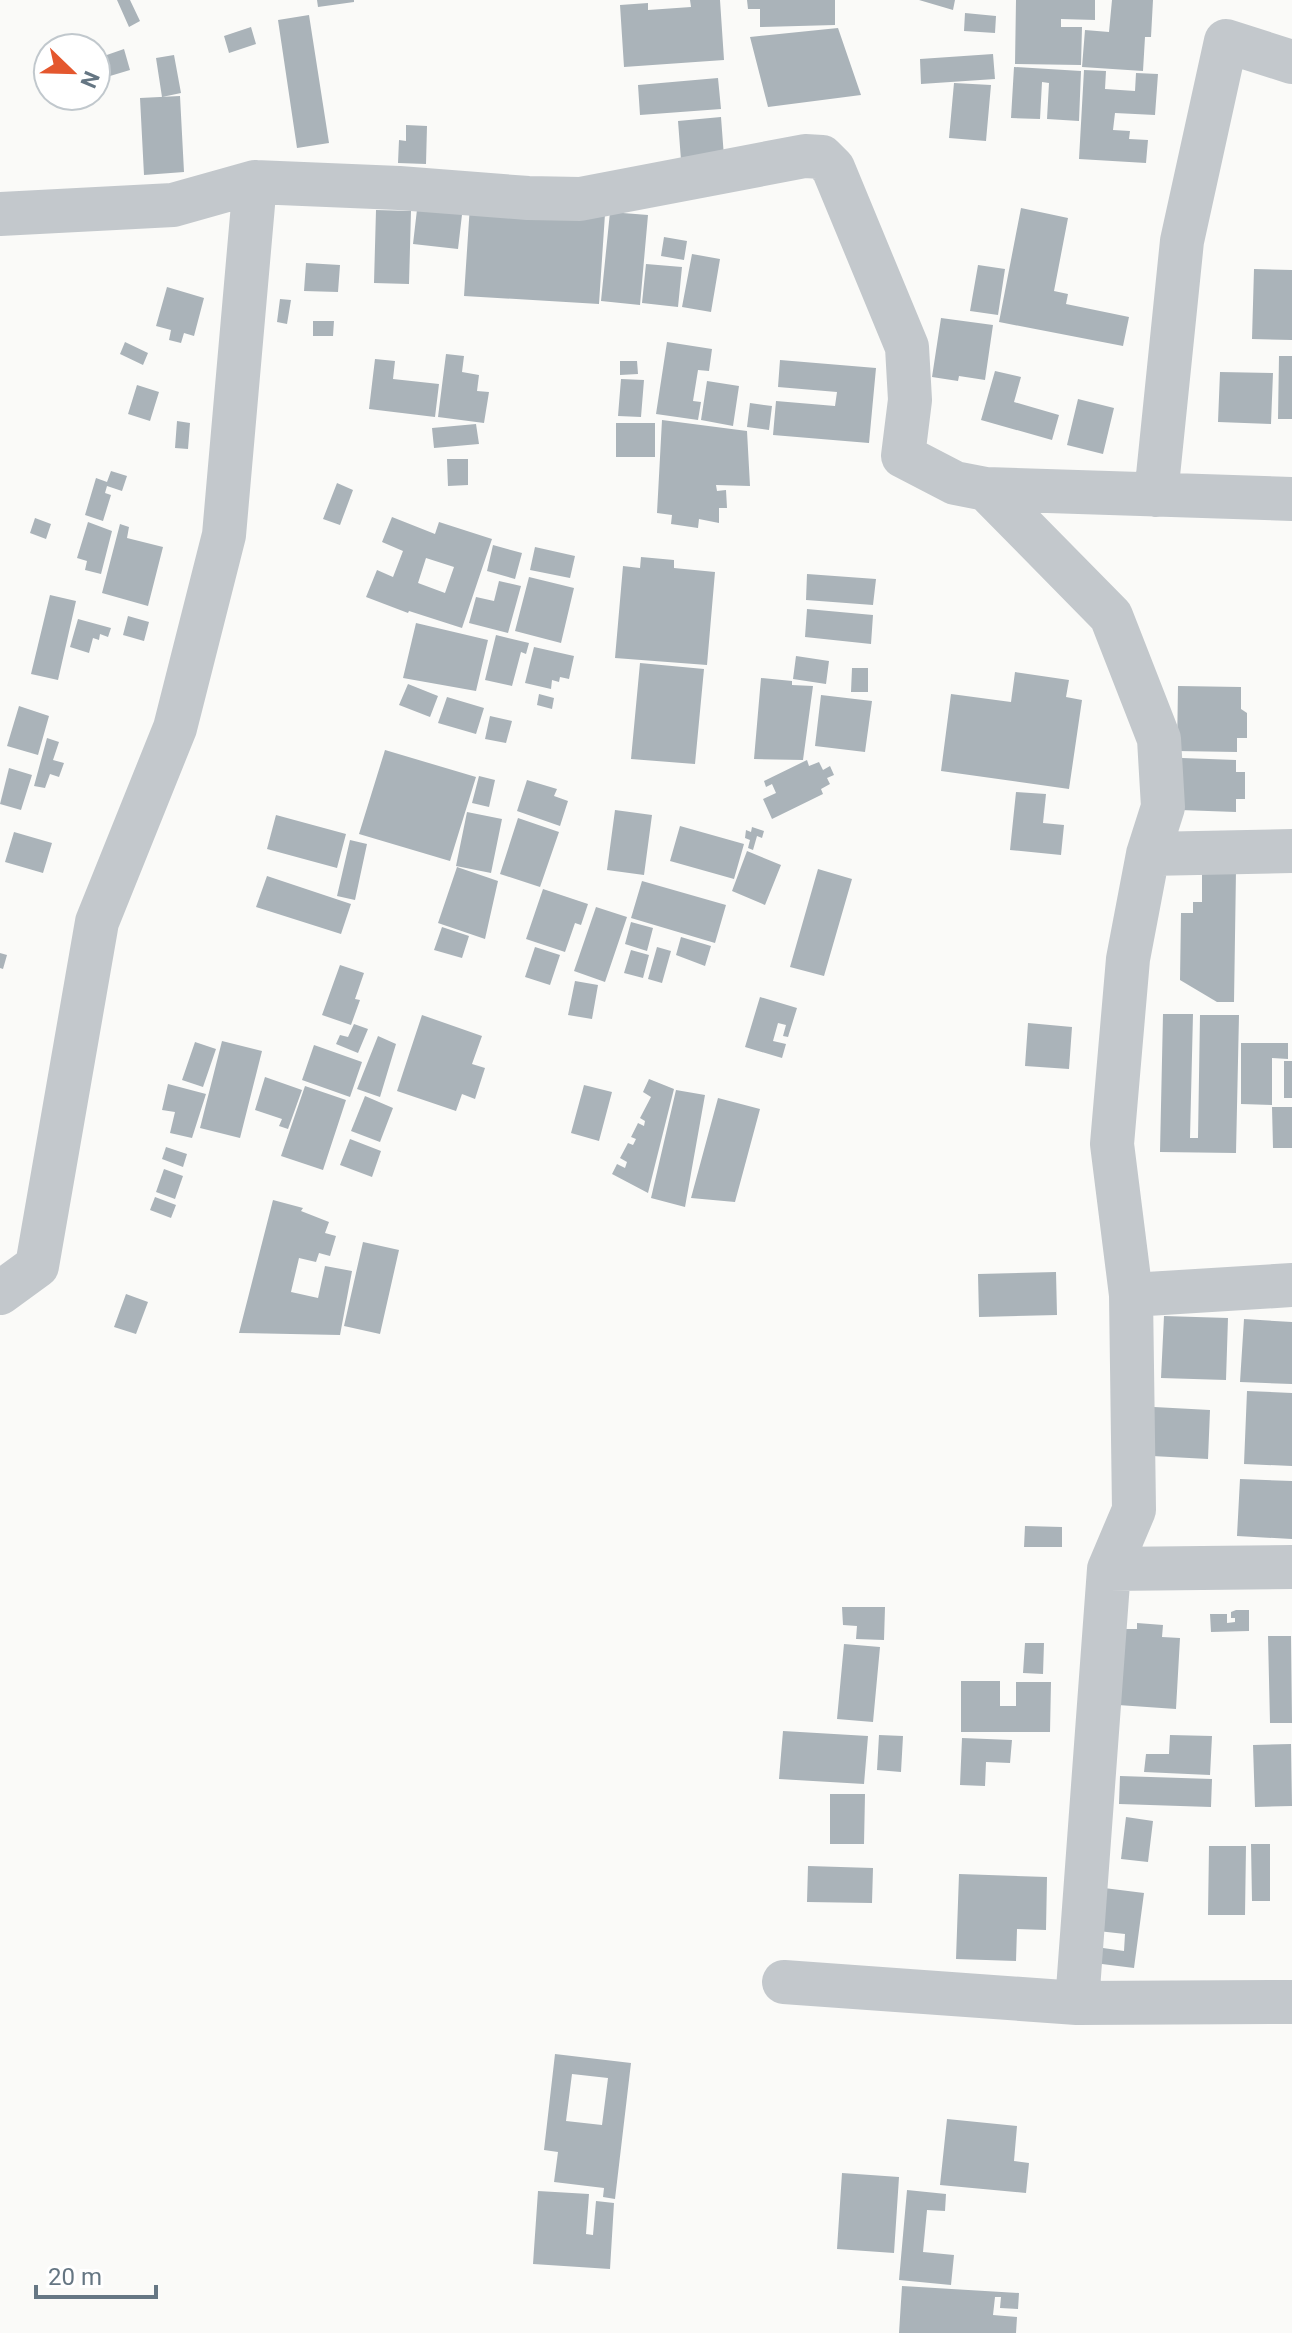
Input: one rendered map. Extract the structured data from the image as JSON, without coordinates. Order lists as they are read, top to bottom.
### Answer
{
  "scale_bar": "20 m",
  "north": "bottom right"
}
